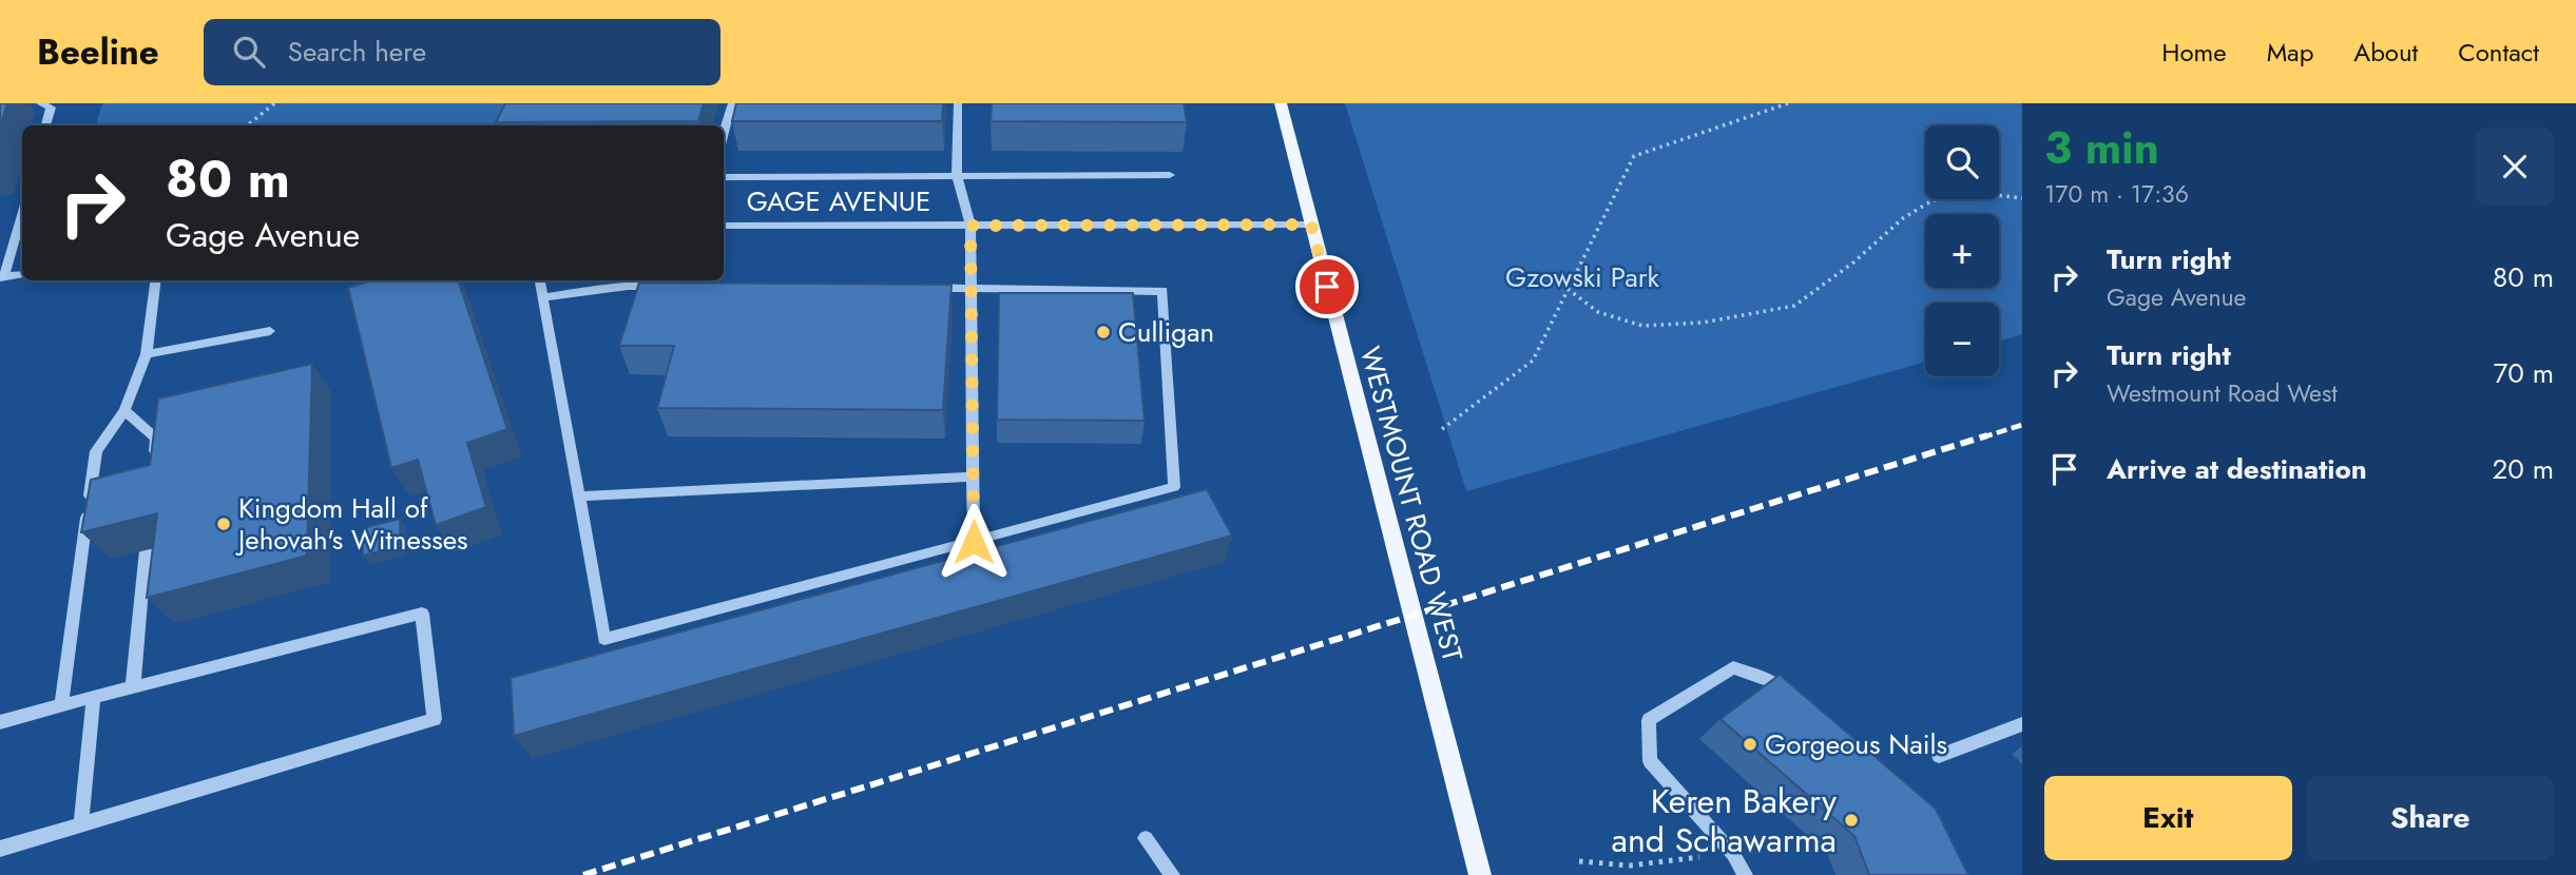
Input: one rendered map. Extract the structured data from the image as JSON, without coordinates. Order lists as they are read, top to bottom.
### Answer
{
  "streets": {
    "main road": ["WESTMOUNT ROAD WEST"],
    "street": ["GAGE AVENUE"]
  },
  "crossings": [
    ["GAGE AVENUE", "WESTMOUNT ROAD WEST"]
  ],
  "parks": ["Gzowski Park"],
  "places": [
    "Culligan",
    "Kingdom Hall of Jehovah's Witnesses",
    "Gorgeous Nails",
    "Keren Bakery and Schawarma"
  ],
  "page": {
    "header": "Beeline",
    "search": "Search here",
    "nav": [
      "Home",
      "Map",
      "About",
      "Contact"
    ],
    "heading": ["3 min", "170 m · 17:36"],
    "map_buttons": ["+", "−"],
    "turn": ["80 m", "Gage Avenue"],
    "list": [
      {
        "name": "Turn right",
        "note": "Gage Avenue",
        "value": "80 m"
      },
      {
        "name": "Turn right",
        "note": "Westmount Road West",
        "value": "70 m"
      },
      {
        "name": "Arrive at destination",
        "value": "20 m"
      }
    ],
    "buttons": ["Exit", "Share"]
  }
}
